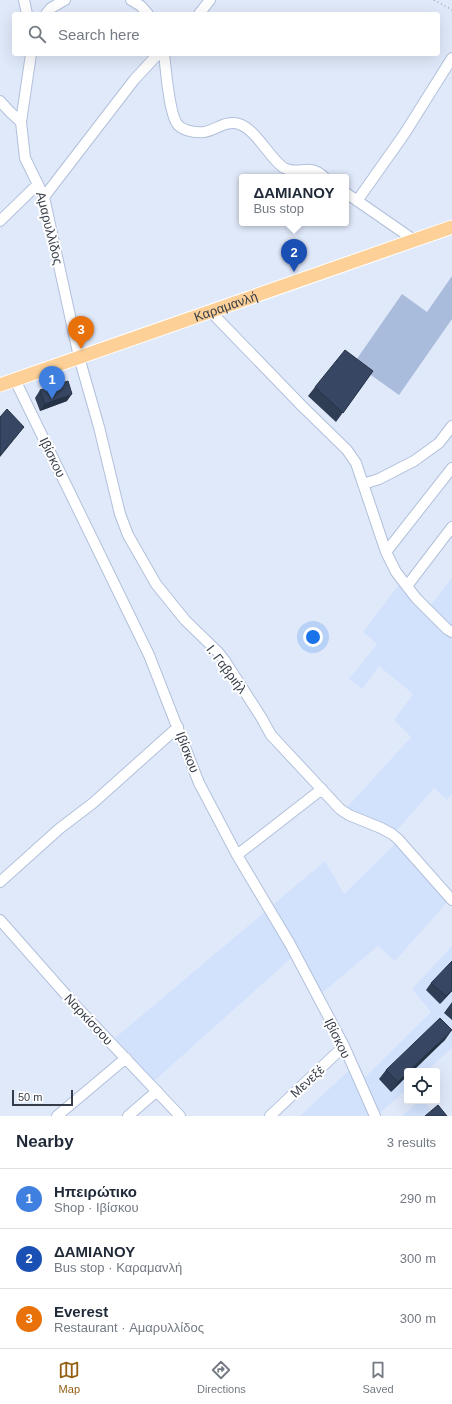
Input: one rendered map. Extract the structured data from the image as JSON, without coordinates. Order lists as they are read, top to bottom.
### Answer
{
  "streets": {
    "main road": ["Καραμανλή"],
    "street": [
      "Αμαρυλλίδος",
      "Ιβίσκου",
      "Ι. Γαβριήλ",
      "Ναρκίσσου",
      "Μενεξέ"
    ]
  },
  "crossings": [
    ["Αμαρυλλίδος", "Καραμανλή"],
    ["Αμαρυλλίδος", "Ι. Γαβριήλ"],
    ["Καραμανλή", "Ιβίσκου"],
    ["Καραμανλή", "Ι. Γαβριήλ"],
    ["Ιβίσκου", "Μενεξέ"]
  ],
  "scale_bar": "50 m",
  "page": {
    "search": "Search here",
    "popup": ["ΔΑΜΙΑΝΟΥ", "Bus stop"],
    "pins": ["2", "3", "1"],
    "scale": "50 m",
    "heading": ["Nearby", "3 results"],
    "list": [
      {
        "mark": "1",
        "name": "Ηπειρώτικο",
        "note": "Shop · Ιβίσκου",
        "value": "290 m"
      },
      {
        "mark": "2",
        "name": "ΔΑΜΙΑΝΟΥ",
        "note": "Bus stop · Καραμανλή",
        "value": "300 m"
      },
      {
        "mark": "3",
        "name": "Everest",
        "note": "Restaurant · Αμαρυλλίδος",
        "value": "300 m"
      }
    ],
    "nav": ["Map", "Directions", "Saved"]
  }
}
